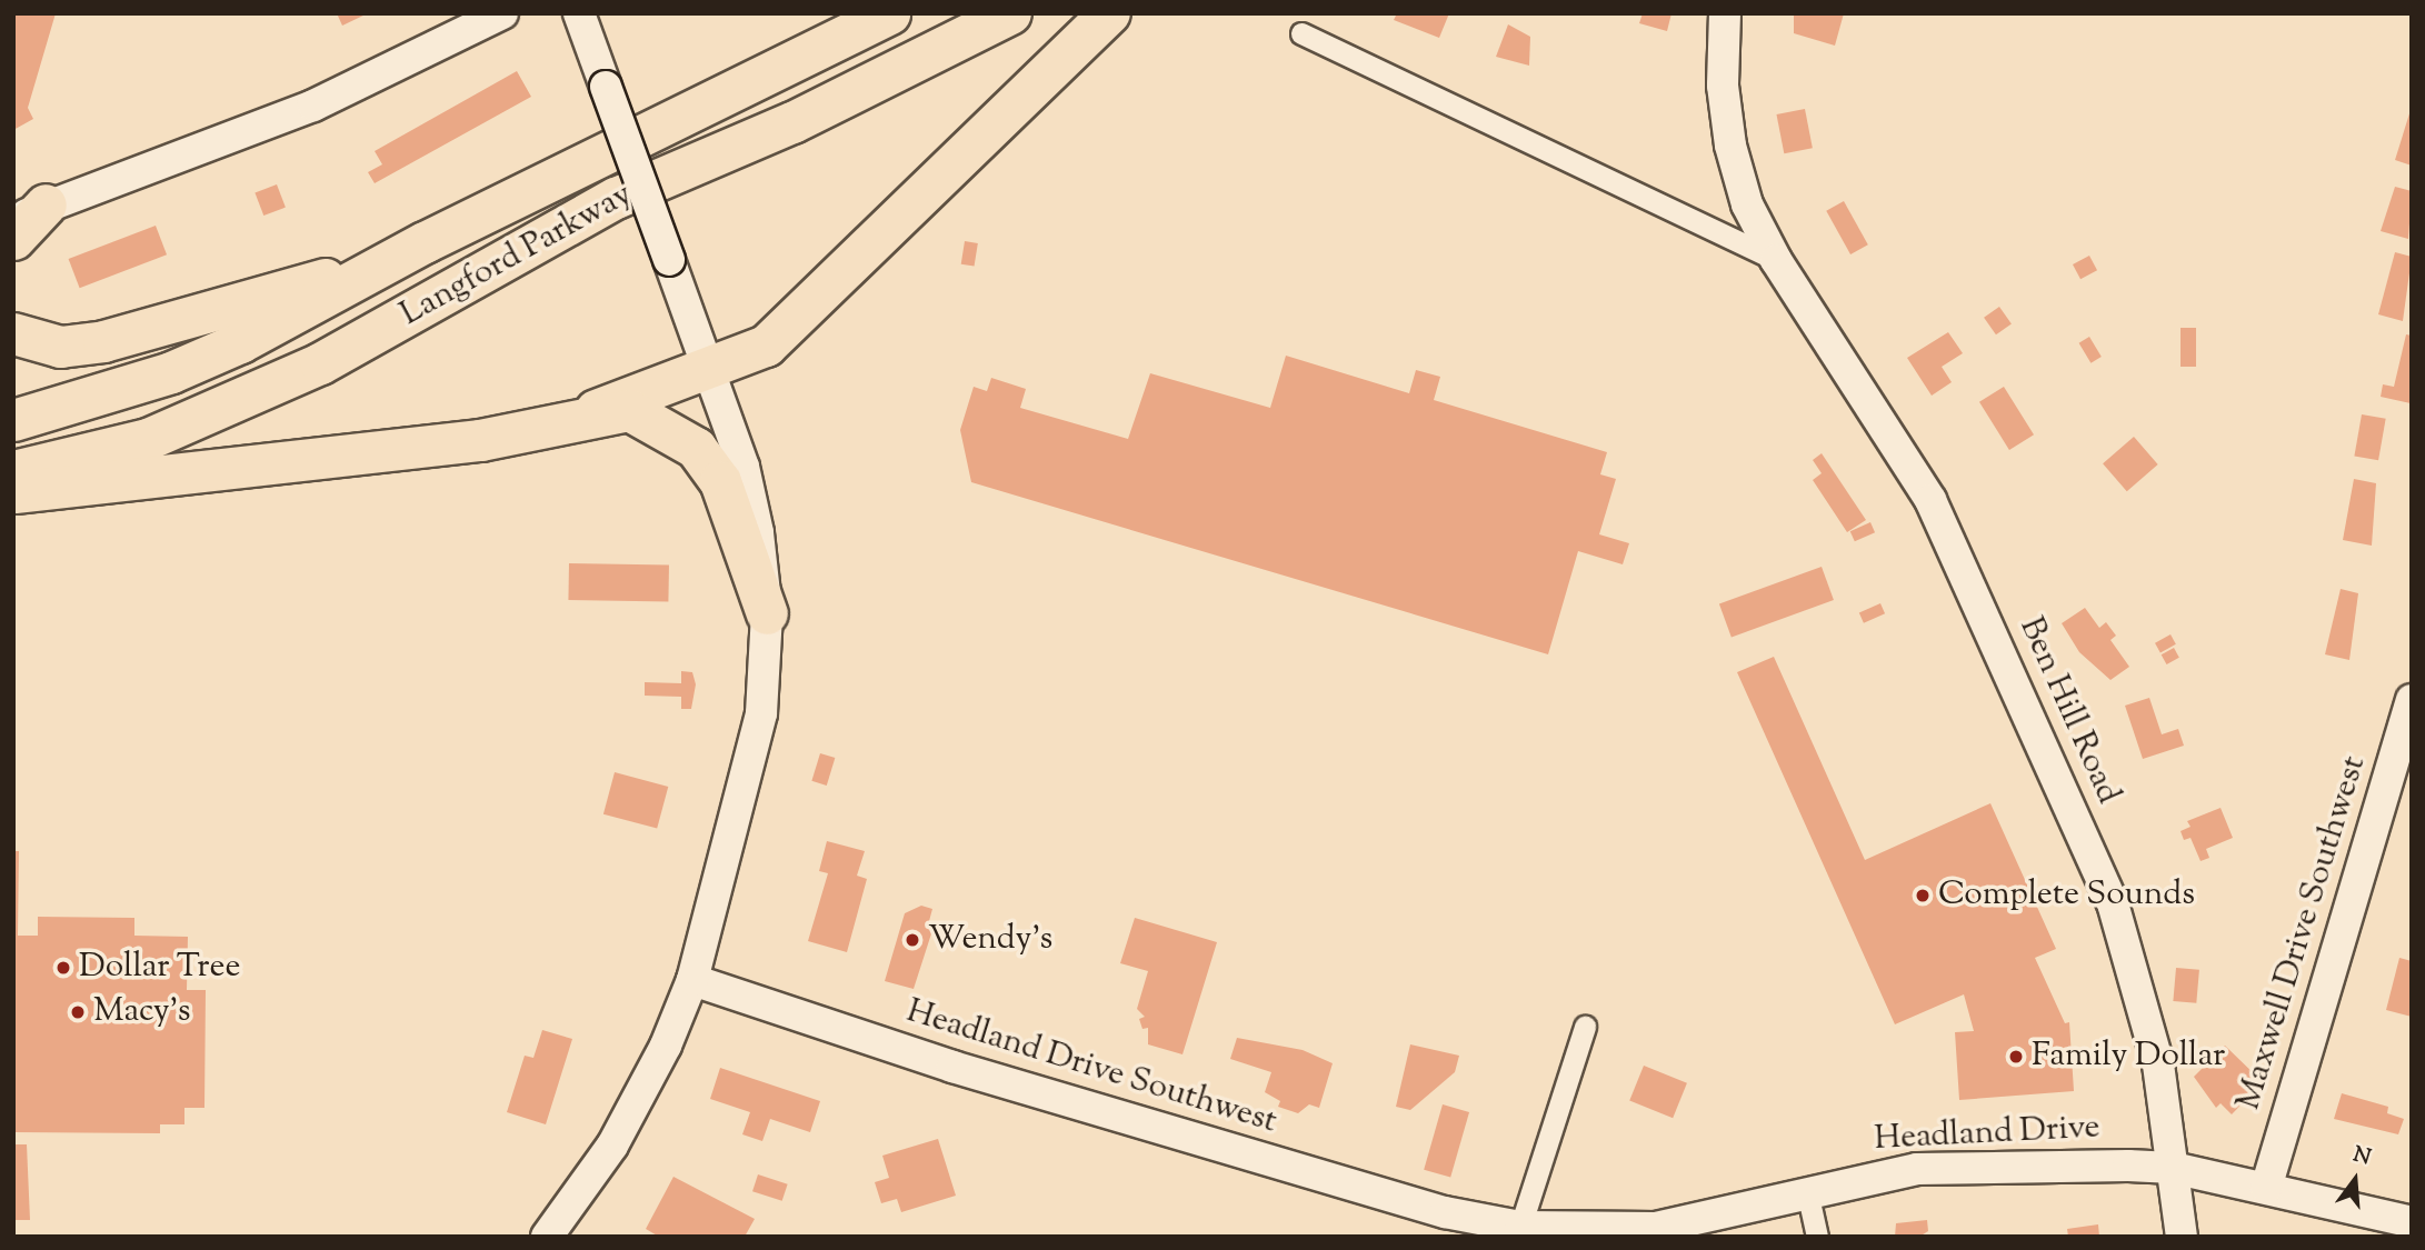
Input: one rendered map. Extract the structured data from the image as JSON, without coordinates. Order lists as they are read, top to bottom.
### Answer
{
  "streets": {
    "highway": ["Langford Parkway"],
    "main road": [
      "Ben Hill Road",
      "Maxwell Drive Southwest",
      "Headland Drive Southwest",
      "Headland Drive"
    ]
  },
  "crossings": [
    ["Ben Hill Road", "Headland Drive"],
    ["Maxwell Drive Southwest", "Headland Drive"],
    ["Headland Drive Southwest", "Headland Drive"]
  ],
  "places": [
    "Complete Sounds",
    "Wendy's",
    "Dollar Tree",
    "Macy's",
    "Family Dollar"
  ],
  "north": "top"
}
